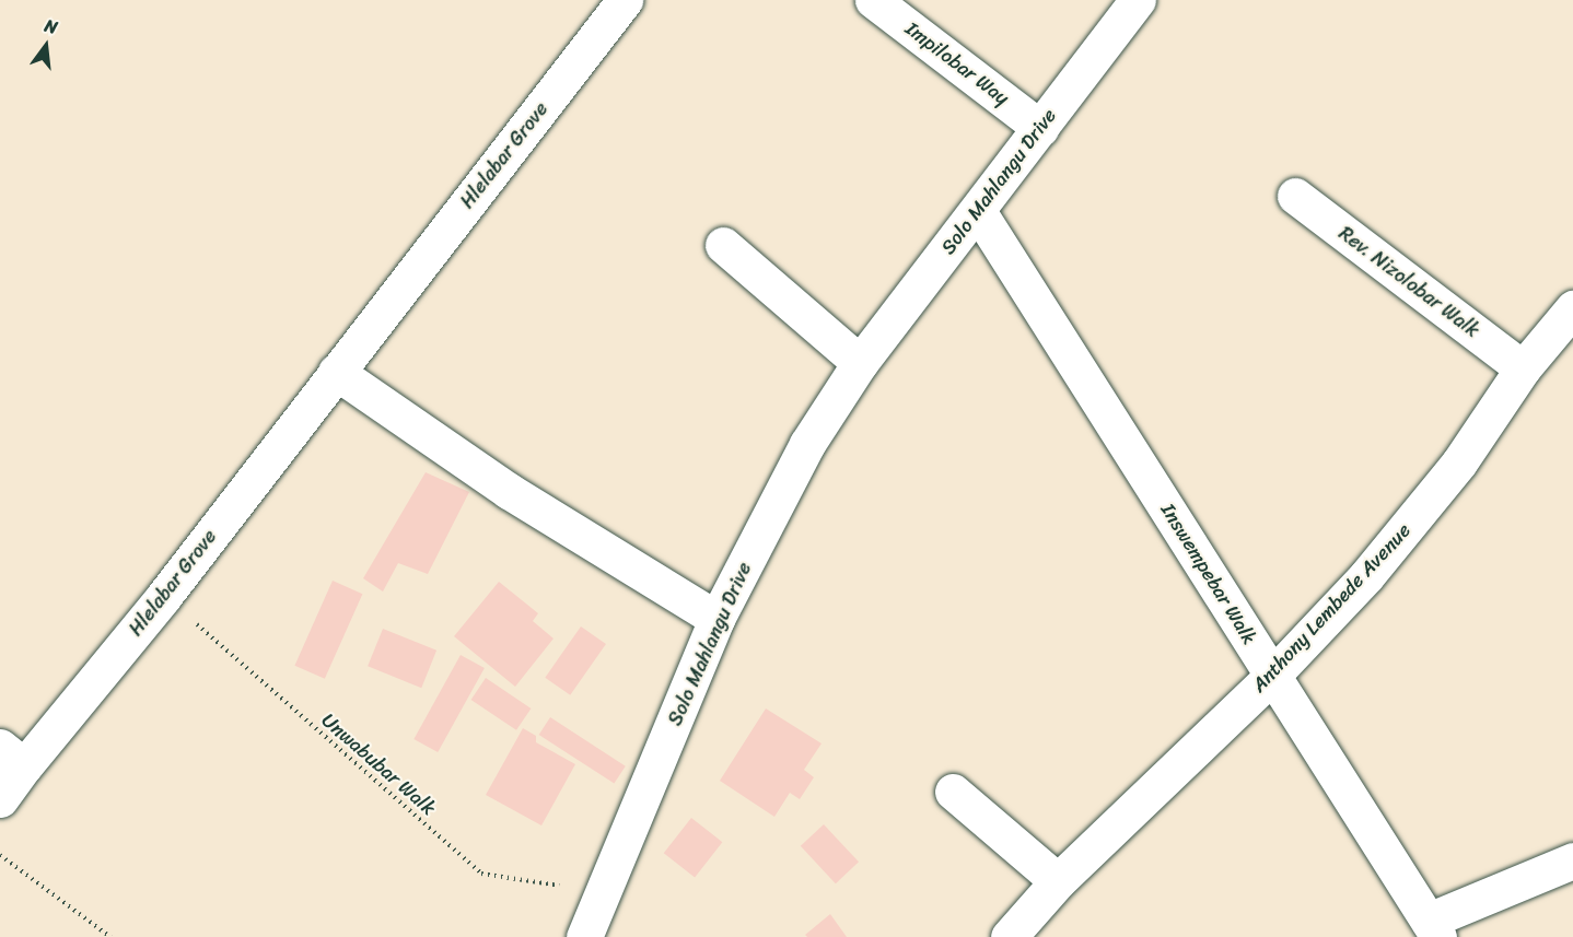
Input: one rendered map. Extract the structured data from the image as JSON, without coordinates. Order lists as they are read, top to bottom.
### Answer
{
  "streets": {
    "street": [
      "Impilobar Way",
      "Hlelabar Grove",
      "Solo Mahlangu Drive",
      "Rev. Nizolobar Walk",
      "Inswempebar Walk",
      "Anthony Lembede Avenue"
    ],
    "path": ["Unwabubar Walk"]
  },
  "crossings": [
    ["Impilobar Way", "Solo Mahlangu Drive"],
    ["Hlelabar Grove", "Unwabubar Walk"],
    ["Solo Mahlangu Drive", "Inswempebar Walk"],
    ["Solo Mahlangu Drive", "Unwabubar Walk"],
    ["Rev. Nizolobar Walk", "Anthony Lembede Avenue"],
    ["Inswempebar Walk", "Anthony Lembede Avenue"]
  ],
  "north": "top"
}
